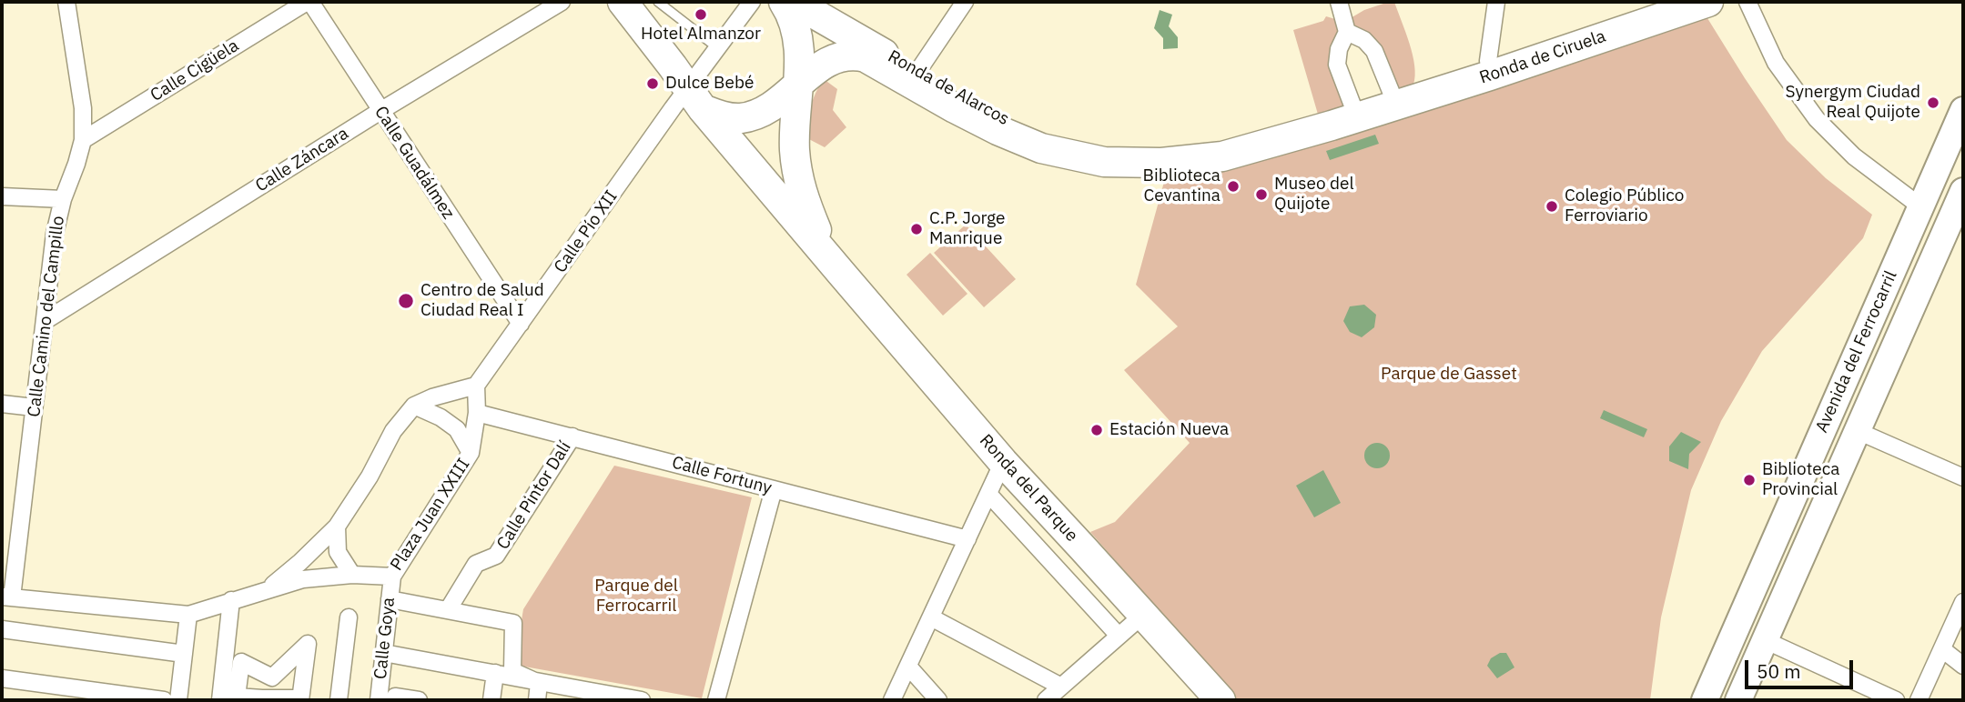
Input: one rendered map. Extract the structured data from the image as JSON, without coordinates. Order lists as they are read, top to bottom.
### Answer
{
  "streets": {
    "highway": ["Ronda de Ciruela", "Ronda de Alarcos", "Ronda del Parque"],
    "main road": ["Avenida del Ferrocarril"],
    "street": [
      "Calle Cigüela",
      "Calle Záncara",
      "Calle Guadálmez",
      "Calle Pío XII",
      "Calle Camino del Campillo",
      "Calle Fortuny",
      "Calle Pintor Dalí",
      "Plaza Juan XXIII",
      "Calle Goya"
    ]
  },
  "crossings": [
    ["Ronda de Ciruela", "Ronda de Alarcos"],
    ["Calle Cigüela", "Calle Guadálmez"],
    ["Calle Cigüela", "Calle Camino del Campillo"],
    ["Ronda de Alarcos", "Ronda del Parque"],
    ["Calle Záncara", "Calle Guadálmez"],
    ["Calle Záncara", "Calle Camino del Campillo"],
    ["Calle Guadálmez", "Calle Pío XII"],
    ["Calle Pío XII", "Ronda del Parque"],
    ["Calle Pío XII", "Plaza Juan XXIII"],
    ["Calle Fortuny", "Calle Pintor Dalí"],
    ["Calle Fortuny", "Plaza Juan XXIII"],
    ["Plaza Juan XXIII", "Calle Goya"]
  ],
  "parks": ["Parque de Gasset", "Parque del Ferrocarril"],
  "places": [
    "Hotel Almanzor",
    "Dulce Bebé",
    "Synergym Ciudad Real Quijote",
    "Biblioteca Cevantina",
    "Museo del Quijote",
    "Colegio Público Ferroviario",
    "C.P. Jorge Manrique",
    "Centro de Salud Ciudad Real I",
    "Estación Nueva",
    "Biblioteca Provincial"
  ],
  "scale_bar": "50 m"
}
